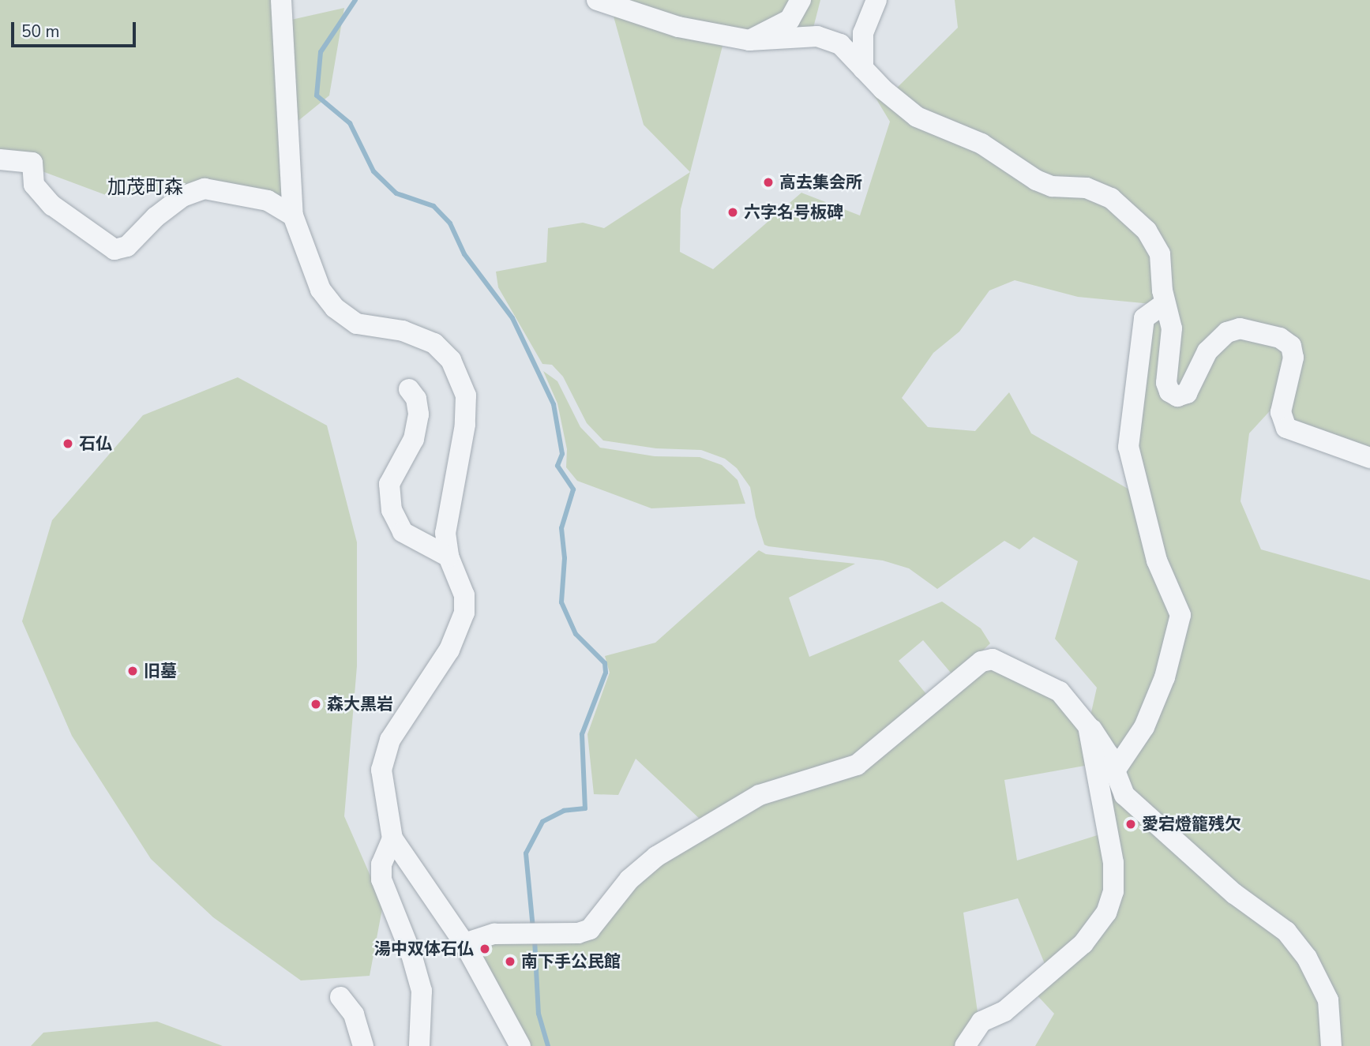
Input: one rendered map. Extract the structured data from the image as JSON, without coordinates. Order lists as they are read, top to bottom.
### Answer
{
  "districts": ["加茂町森"],
  "places": [
    "高去集会所",
    "六字名号板碑",
    "石仏",
    "旧墓",
    "森大黒岩",
    "愛宕燈籠残欠",
    "湯中双体石仏",
    "南下手公民館"
  ],
  "scale_bar": "50 m"
}
